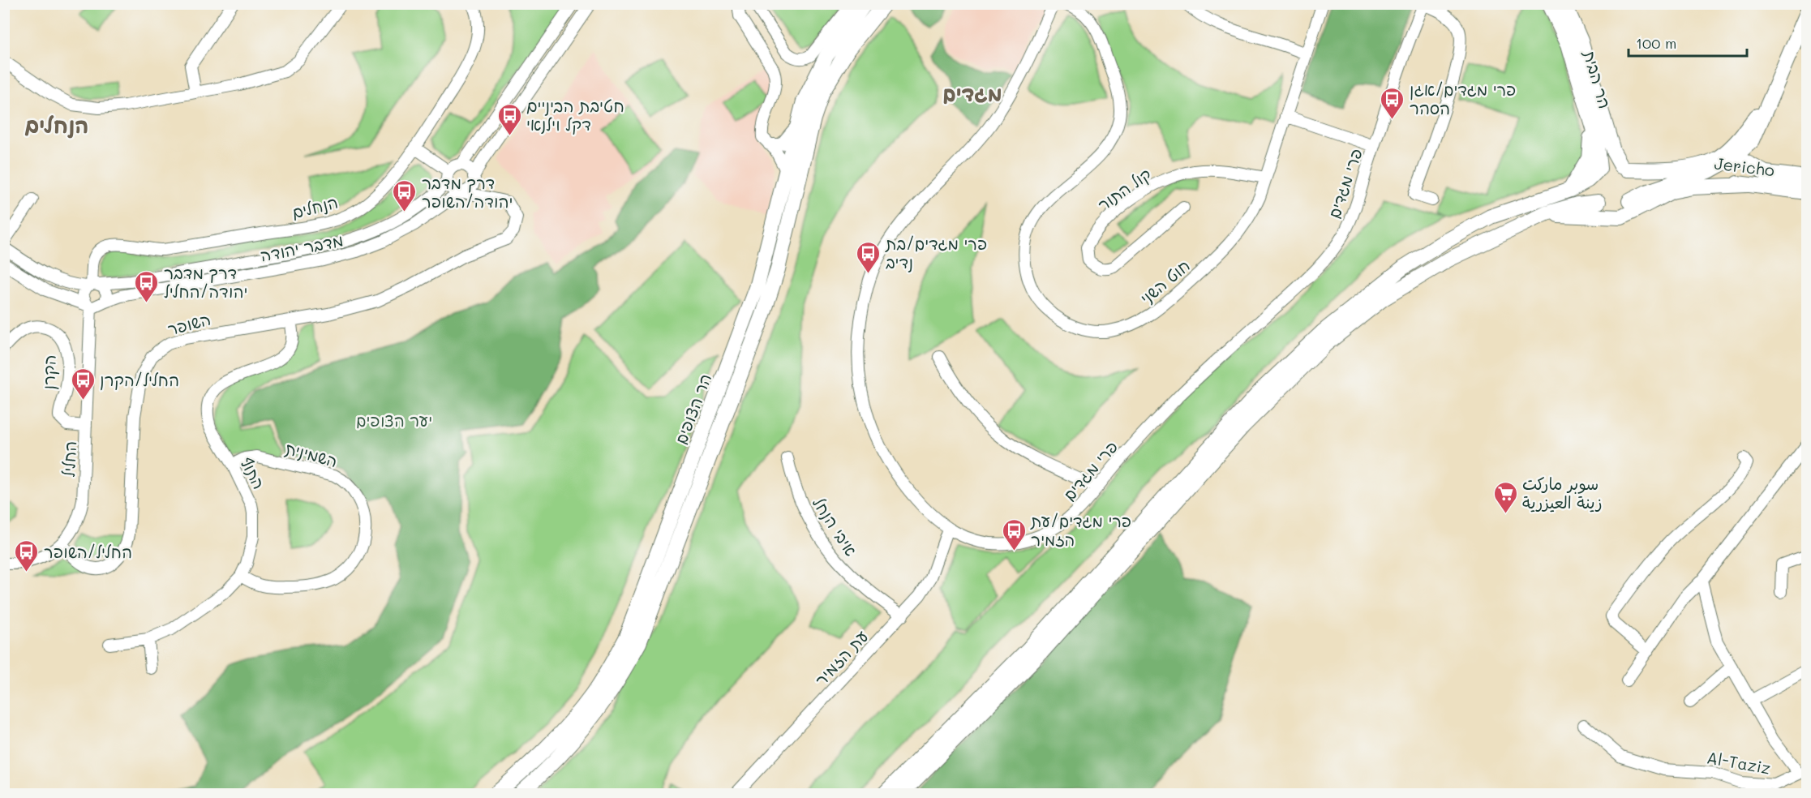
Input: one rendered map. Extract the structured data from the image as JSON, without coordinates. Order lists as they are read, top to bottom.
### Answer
{
  "streets": {
    "main road": ["הר הבית", "Jericho", "הר הצופים"],
    "street": [
      "פרי מגדים",
      "קול התור",
      "הנחלים",
      "מדבר יהודה",
      "חוט השני",
      "השופר",
      "הקרן",
      "השמינית",
      "החליל",
      "התוף",
      "איבי הנחל",
      "עת הזמיר",
      "Al-Taziz"
    ]
  },
  "crossings": [
    ["פרי מגדים", "עת הזמיר"],
    ["קול התור", "חוט השני"],
    ["הנחלים", "מדבר יהודה"],
    ["הנחלים", "החליל"],
    ["מדבר יהודה", "השופר"],
    ["מדבר יהודה", "החליל"],
    ["השופר", "החליל"],
    ["השופר", "התוף"],
    ["הקרן", "החליל"],
    ["השמינית", "התוף"],
    ["איבי הנחל", "עת הזמיר"]
  ],
  "districts": ["מגדים", "הנחלים"],
  "parks": ["יער הצופים"],
  "places": {
    "bus stop": [
      "פרי מגדים/אגן הסהר",
      "חטיבת הביניים דקל וילנאי",
      "דרך מדבר יהודה/השופר",
      "פרי מגדים/בת נדיב",
      "דרך מדבר יהודה/החליל",
      "החליל/הקרן",
      "פרי מגדים/עת הזמיר",
      "החליל/השופר"
    ],
    "supermarket": ["سوبر ماركت زينة العيزرية"]
  },
  "scale_bar": "100 m"
}
